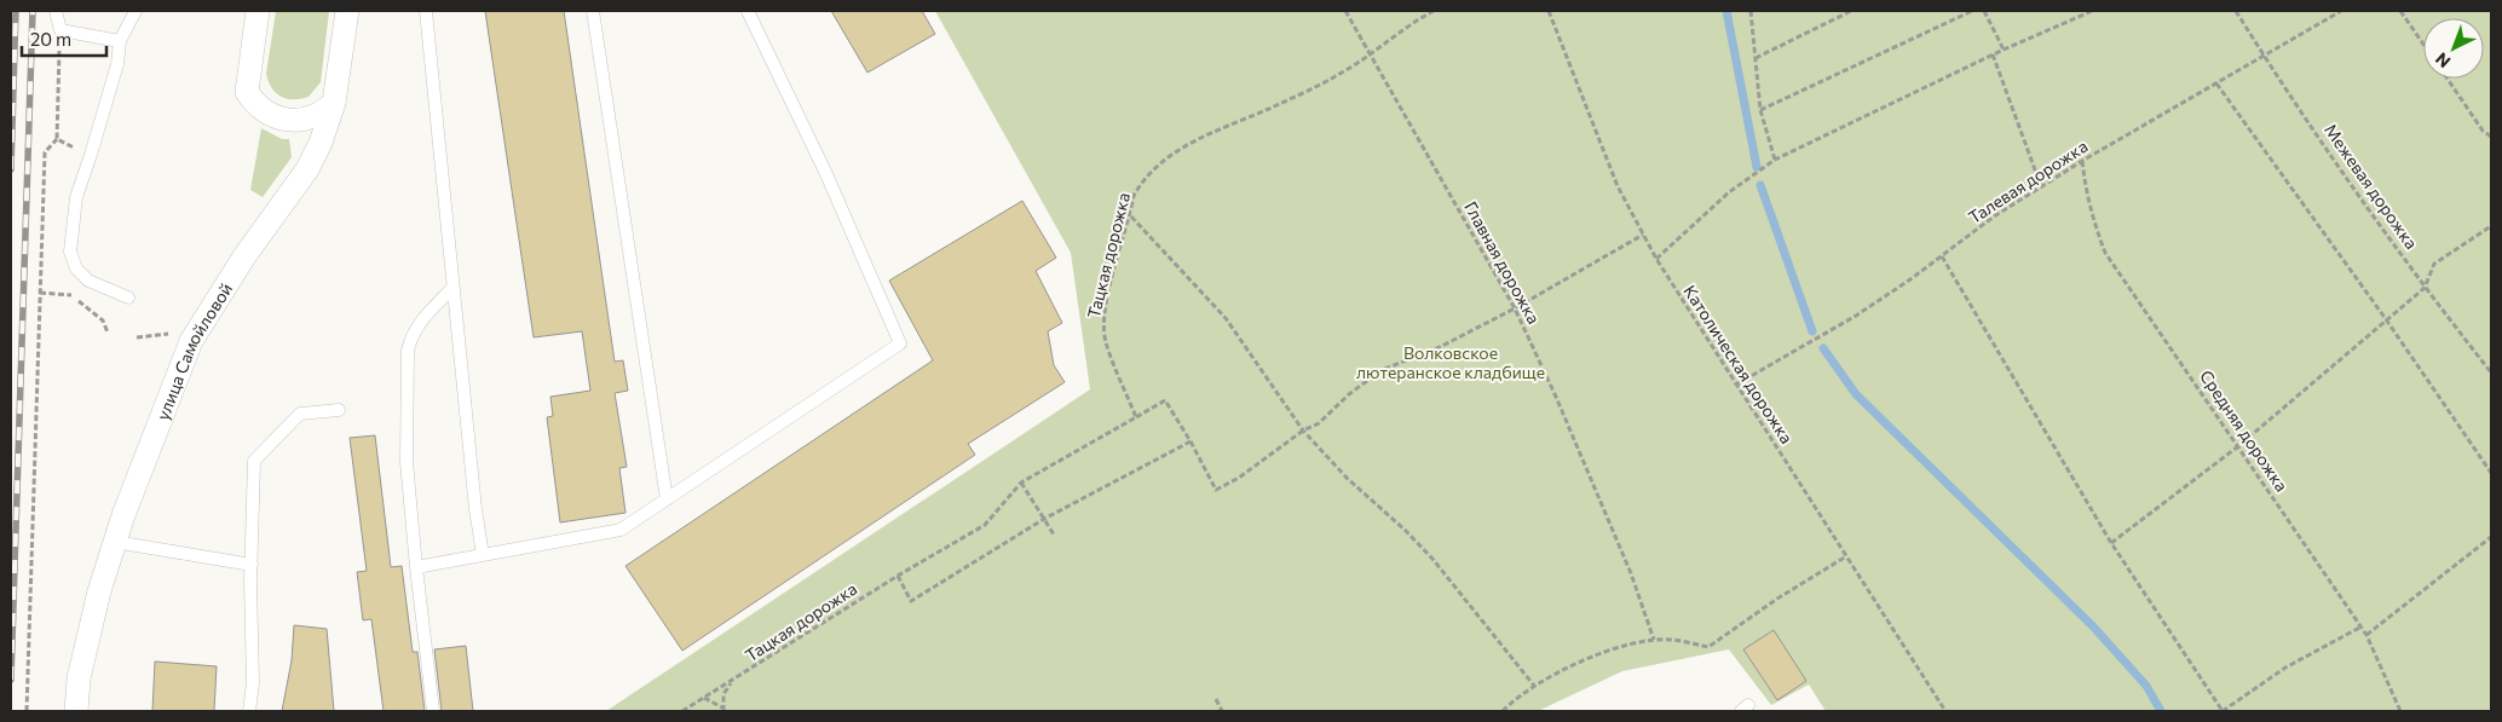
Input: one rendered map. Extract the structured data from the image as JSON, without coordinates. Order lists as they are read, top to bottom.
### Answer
{
  "streets": {
    "street": ["улица Самойловой"],
    "path": [
      "Талевая дорожка",
      "Межевая дорожка",
      "Тацкая дорожка",
      "Главная дорожка",
      "Католическая дорожка",
      "Средняя дорожка"
    ]
  },
  "crossings": [
    ["Талевая дорожка", "Межевая дорожка"],
    ["Талевая дорожка", "Католическая дорожка"],
    ["Талевая дорожка", "Средняя дорожка"],
    ["Тацкая дорожка", "Главная дорожка"]
  ],
  "parks": ["Волковское лютеранское кладбище"],
  "scale_bar": "20 m",
  "north": "bottom left"
}
